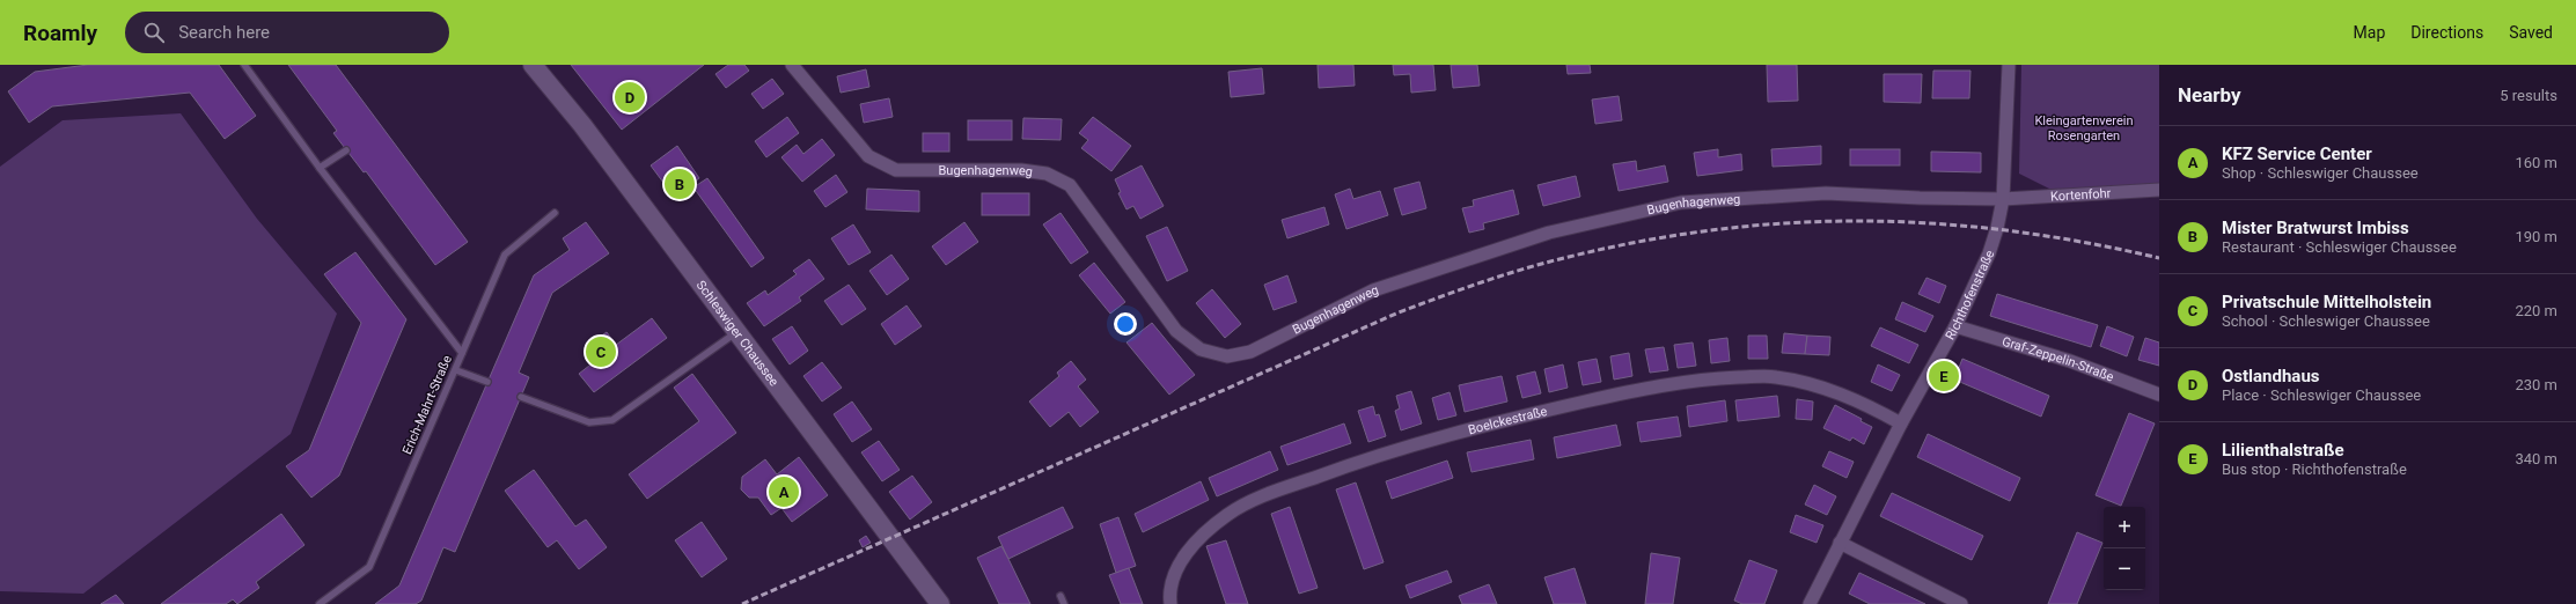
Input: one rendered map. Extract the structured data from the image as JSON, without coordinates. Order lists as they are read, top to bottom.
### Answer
{
  "streets": {
    "main road": ["Schleswiger Chaussee"],
    "street": [
      "Bugenhagenweg",
      "Kortenfohr",
      "Richthofenstraße",
      "Graf-Zeppelin-Straße",
      "Boelckestraße"
    ],
    "lane": ["Erich-Mahrt-Straße"]
  },
  "crossings": [
    ["Bugenhagenweg", "Kortenfohr"],
    ["Bugenhagenweg", "Richthofenstraße"],
    ["Kortenfohr", "Richthofenstraße"],
    ["Richthofenstraße", "Graf-Zeppelin-Straße"],
    ["Richthofenstraße", "Boelckestraße"]
  ],
  "parks": ["Kleingartenverein Rosengarten"],
  "page": {
    "header": "Roamly",
    "search": "Search here",
    "nav": ["Map", "Directions", "Saved"],
    "heading": ["Nearby", "5 results"],
    "pins": [
      "D",
      "B",
      "C",
      "E",
      "A"
    ],
    "list": [
      {
        "mark": "A",
        "name": "KFZ Service Center",
        "note": "Shop · Schleswiger Chaussee",
        "value": "160 m"
      },
      {
        "mark": "B",
        "name": "Mister Bratwurst Imbiss",
        "note": "Restaurant · Schleswiger Chaussee",
        "value": "190 m"
      },
      {
        "mark": "C",
        "name": "Privatschule Mittelholstein",
        "note": "School · Schleswiger Chaussee",
        "value": "220 m"
      },
      {
        "mark": "D",
        "name": "Ostlandhaus",
        "note": "Place · Schleswiger Chaussee",
        "value": "230 m"
      },
      {
        "mark": "E",
        "name": "Lilienthalstraße",
        "note": "Bus stop · Richthofenstraße",
        "value": "340 m"
      }
    ],
    "map_buttons": ["+", "−"]
  }
}
